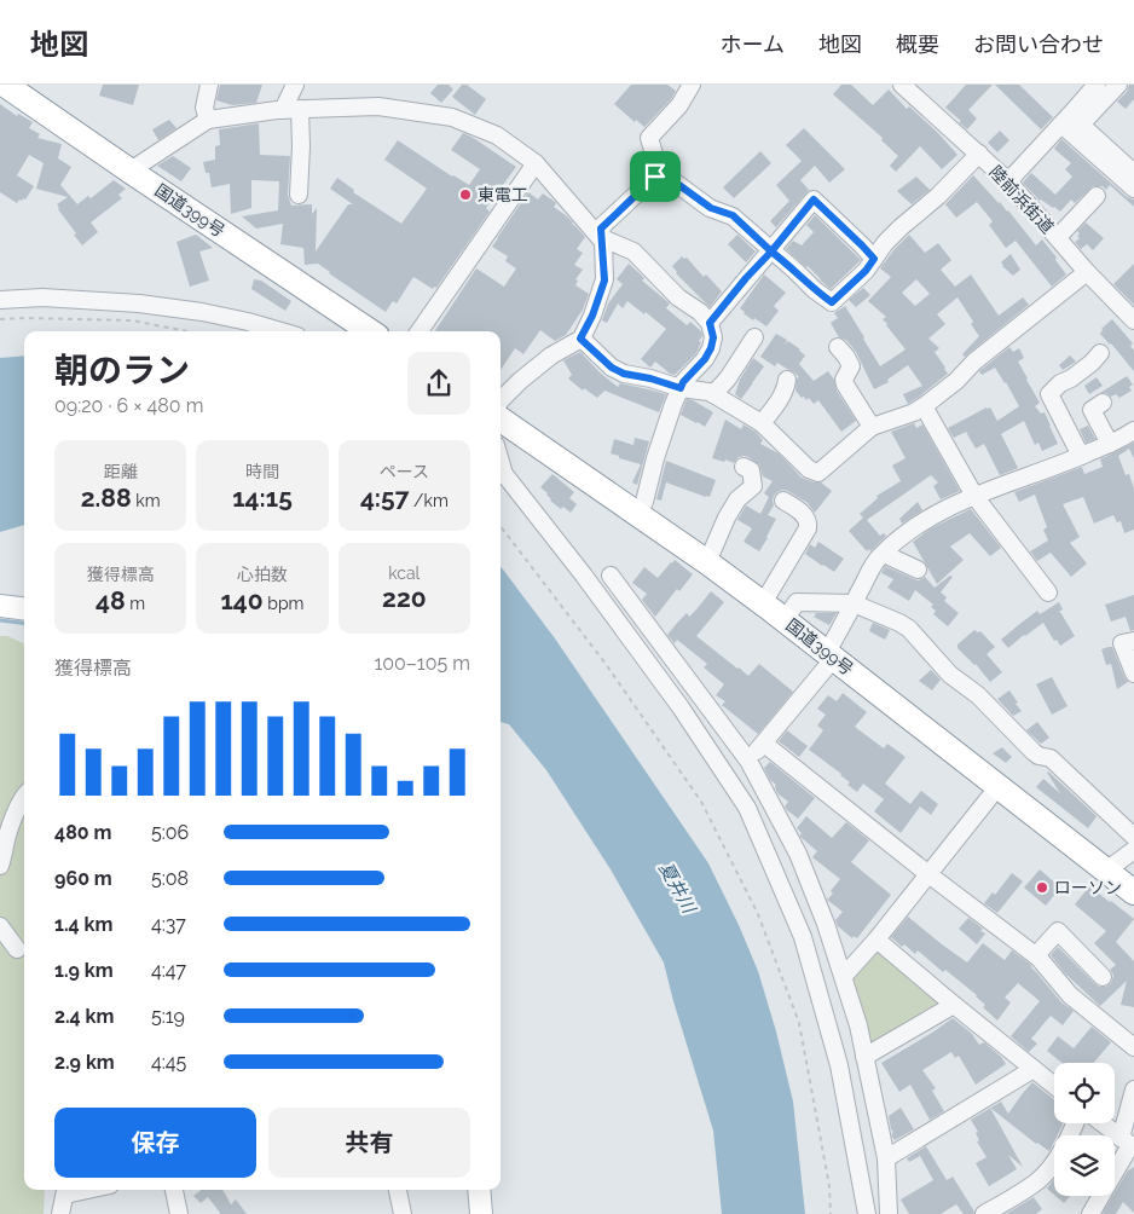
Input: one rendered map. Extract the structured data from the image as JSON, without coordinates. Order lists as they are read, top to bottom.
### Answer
{
  "streets": {
    "highway": ["国道399号"],
    "street": ["陸前浜街道"]
  },
  "water": ["夏井川"],
  "places": ["東電工", "ローソン"],
  "page": {
    "header": "地図",
    "nav": [
      "ホーム",
      "地図",
      "概要",
      "お問い合わせ"
    ],
    "heading": ["朝のラン", "09:20 · 6 × 480 m"],
    "stats": [
      ["距離", "2.88 km"],
      ["時間", "14:15"],
      ["ペース", "4:57 /km"],
      ["獲得標高", "48 m"],
      ["心拍数", "140 bpm"],
      ["kcal", "220"]
    ],
    "chart": ["獲得標高", "100–105 m"],
    "list": [
      {
        "name": "480 m",
        "note": "5:06"
      },
      {
        "name": "960 m",
        "note": "5:08"
      },
      {
        "name": "1.4 km",
        "note": "4:37"
      },
      {
        "name": "1.9 km",
        "note": "4:47"
      },
      {
        "name": "2.4 km",
        "note": "5:19"
      },
      {
        "name": "2.9 km",
        "note": "4:45"
      }
    ],
    "buttons": ["保存", "共有"]
  }
}
